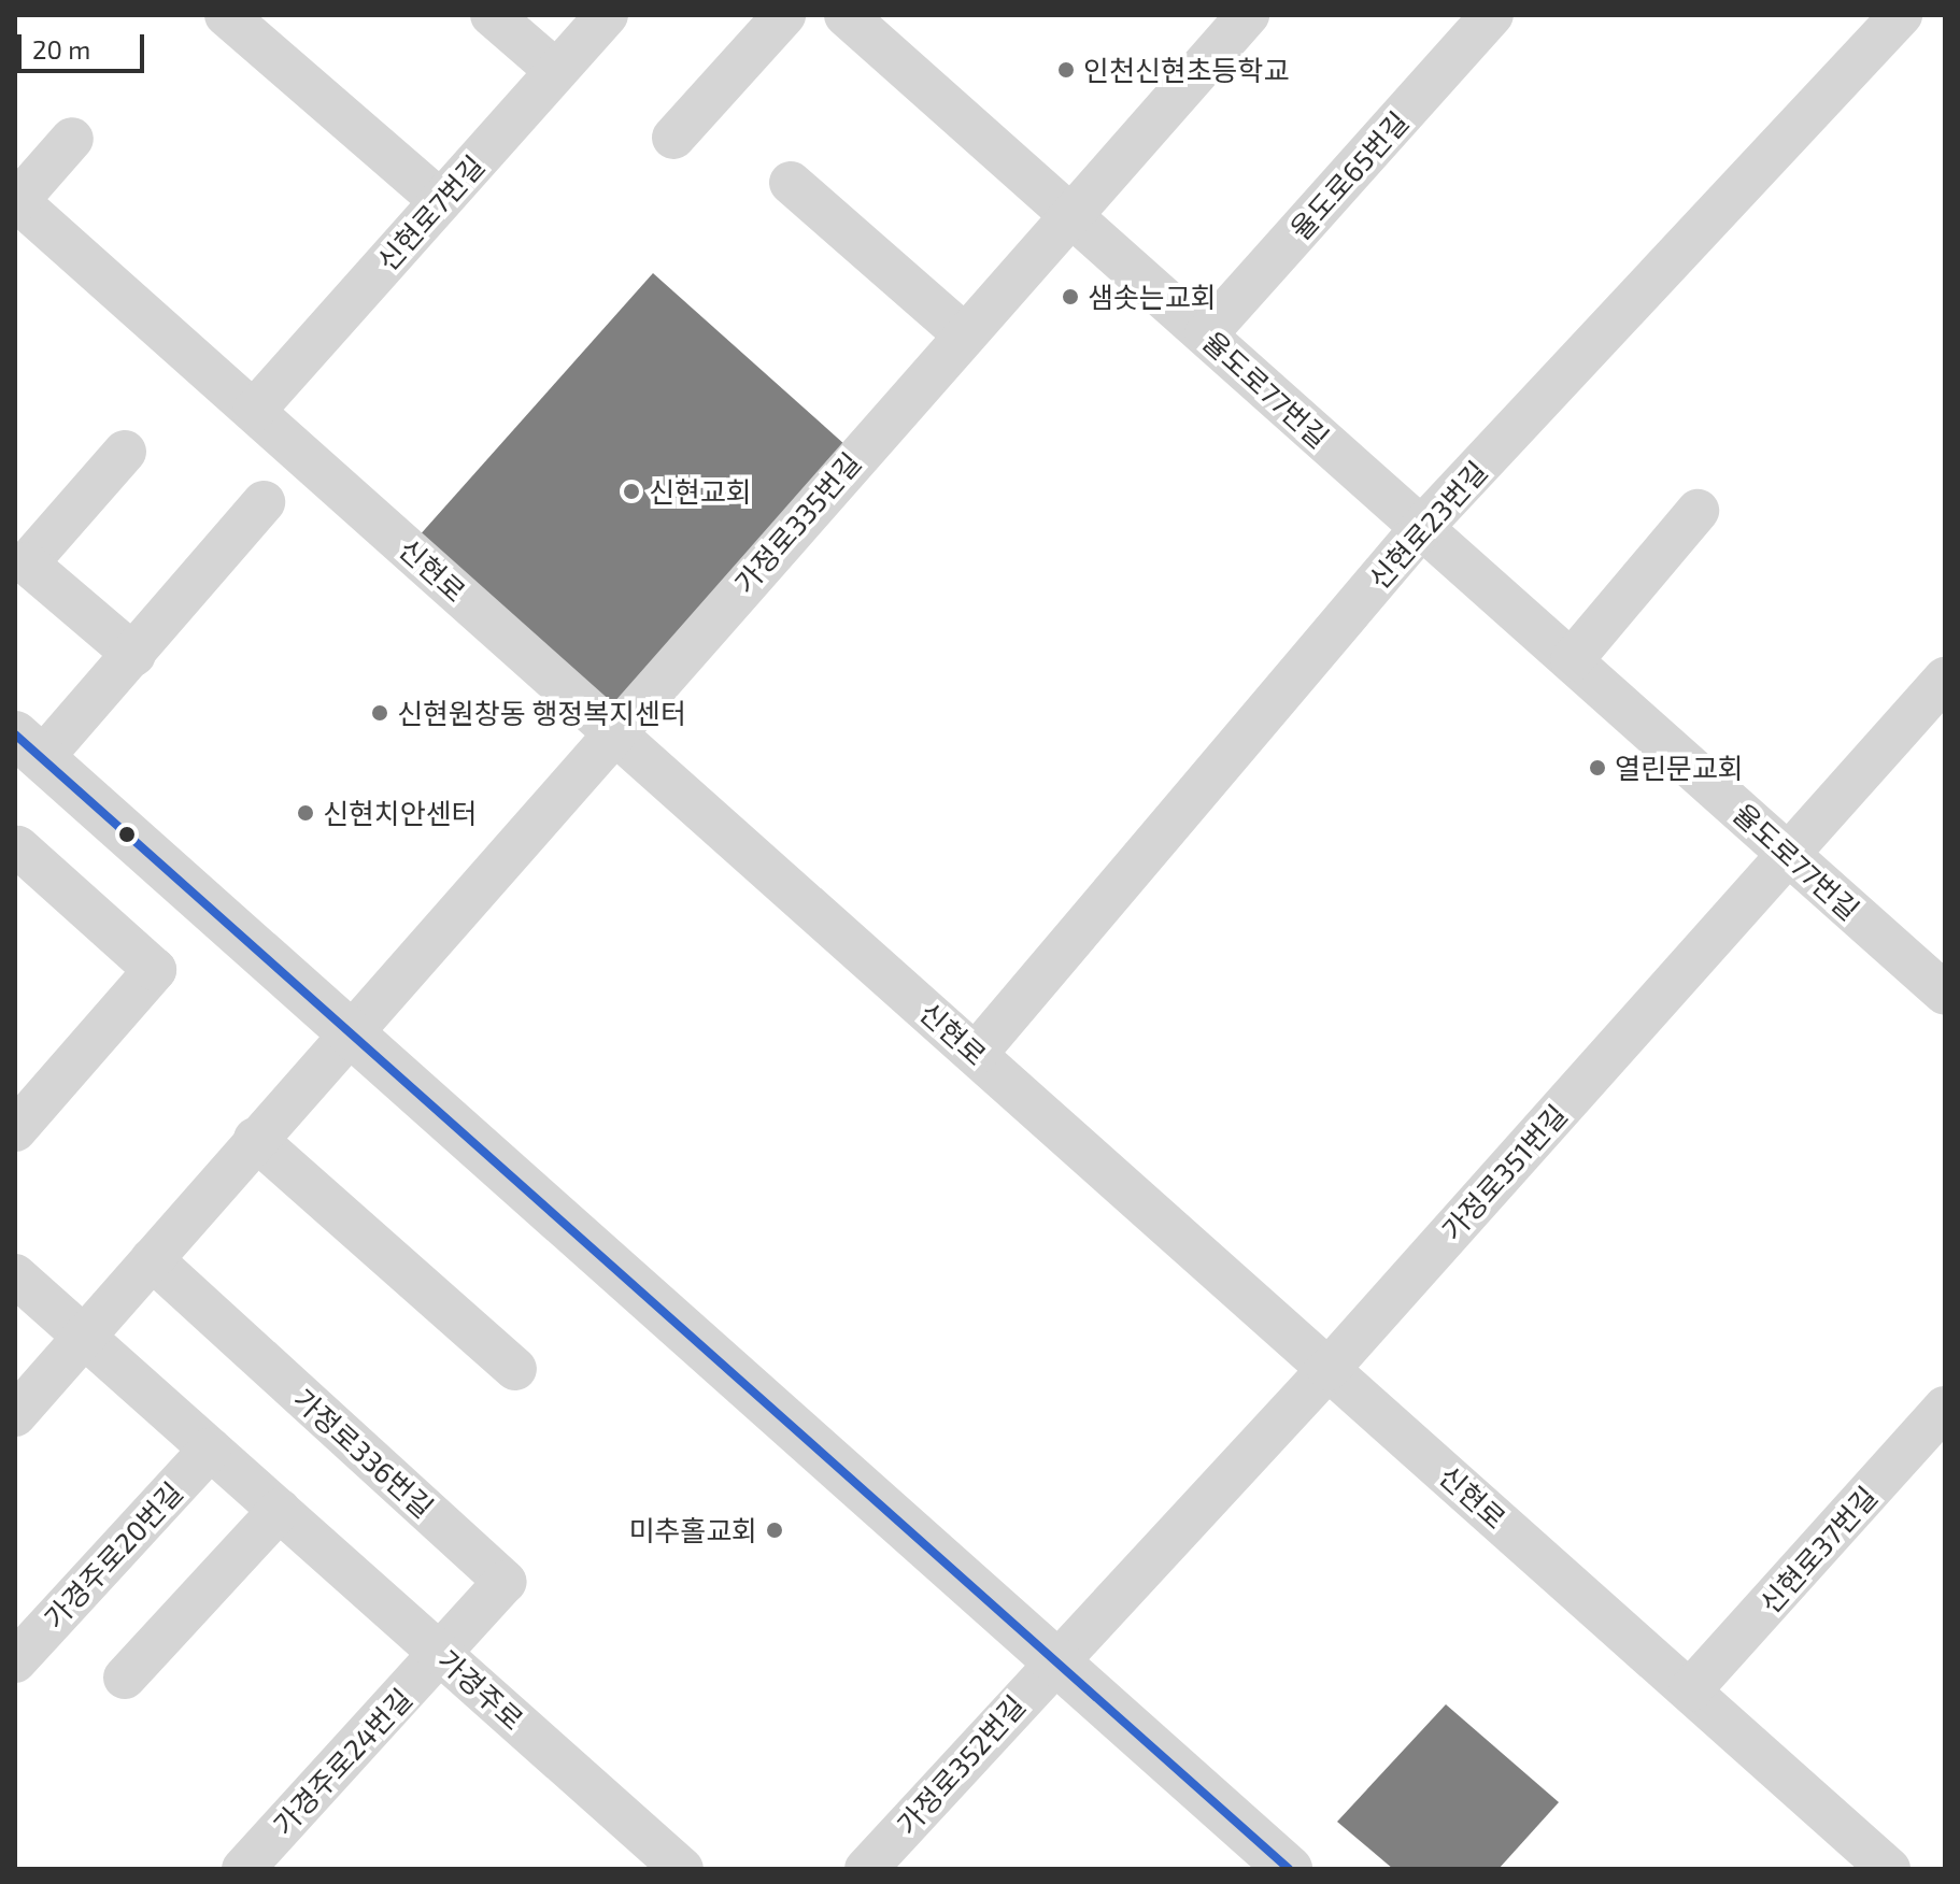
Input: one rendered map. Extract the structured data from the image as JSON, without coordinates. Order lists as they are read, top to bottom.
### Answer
{
  "streets": {
    "street": [
      "율도로65번길",
      "신현로7번길",
      "율도로77번길",
      "가정로335번길",
      "신현로23번길",
      "신현로",
      "가정로351번길",
      "가정로336번길",
      "신현로37번길",
      "가경주로20번길",
      "가경주로",
      "가경주로24번길",
      "가정로352번길"
    ]
  },
  "crossings": [
    ["율도로65번길", "율도로77번길"],
    ["신현로7번길", "신현로"],
    ["율도로77번길", "가정로335번길"],
    ["율도로77번길", "신현로23번길"],
    ["율도로77번길", "가정로351번길"],
    ["가정로335번길", "신현로"],
    ["신현로23번길", "신현로"],
    ["신현로", "가정로351번길"],
    ["신현로", "신현로37번길"],
    ["가정로351번길", "가정로352번길"],
    ["가정로336번길", "가경주로"],
    ["가정로336번길", "가경주로24번길"],
    ["가경주로20번길", "가경주로"],
    ["가경주로", "가경주로24번길"]
  ],
  "places": [
    "인천신현초등학교",
    "샘솟는교회",
    "신현교회",
    "신현원창동 행정복지센터",
    "열린문교회",
    "신현치안센터",
    "미추홀교회"
  ],
  "scale_bar": "20 m"
}
